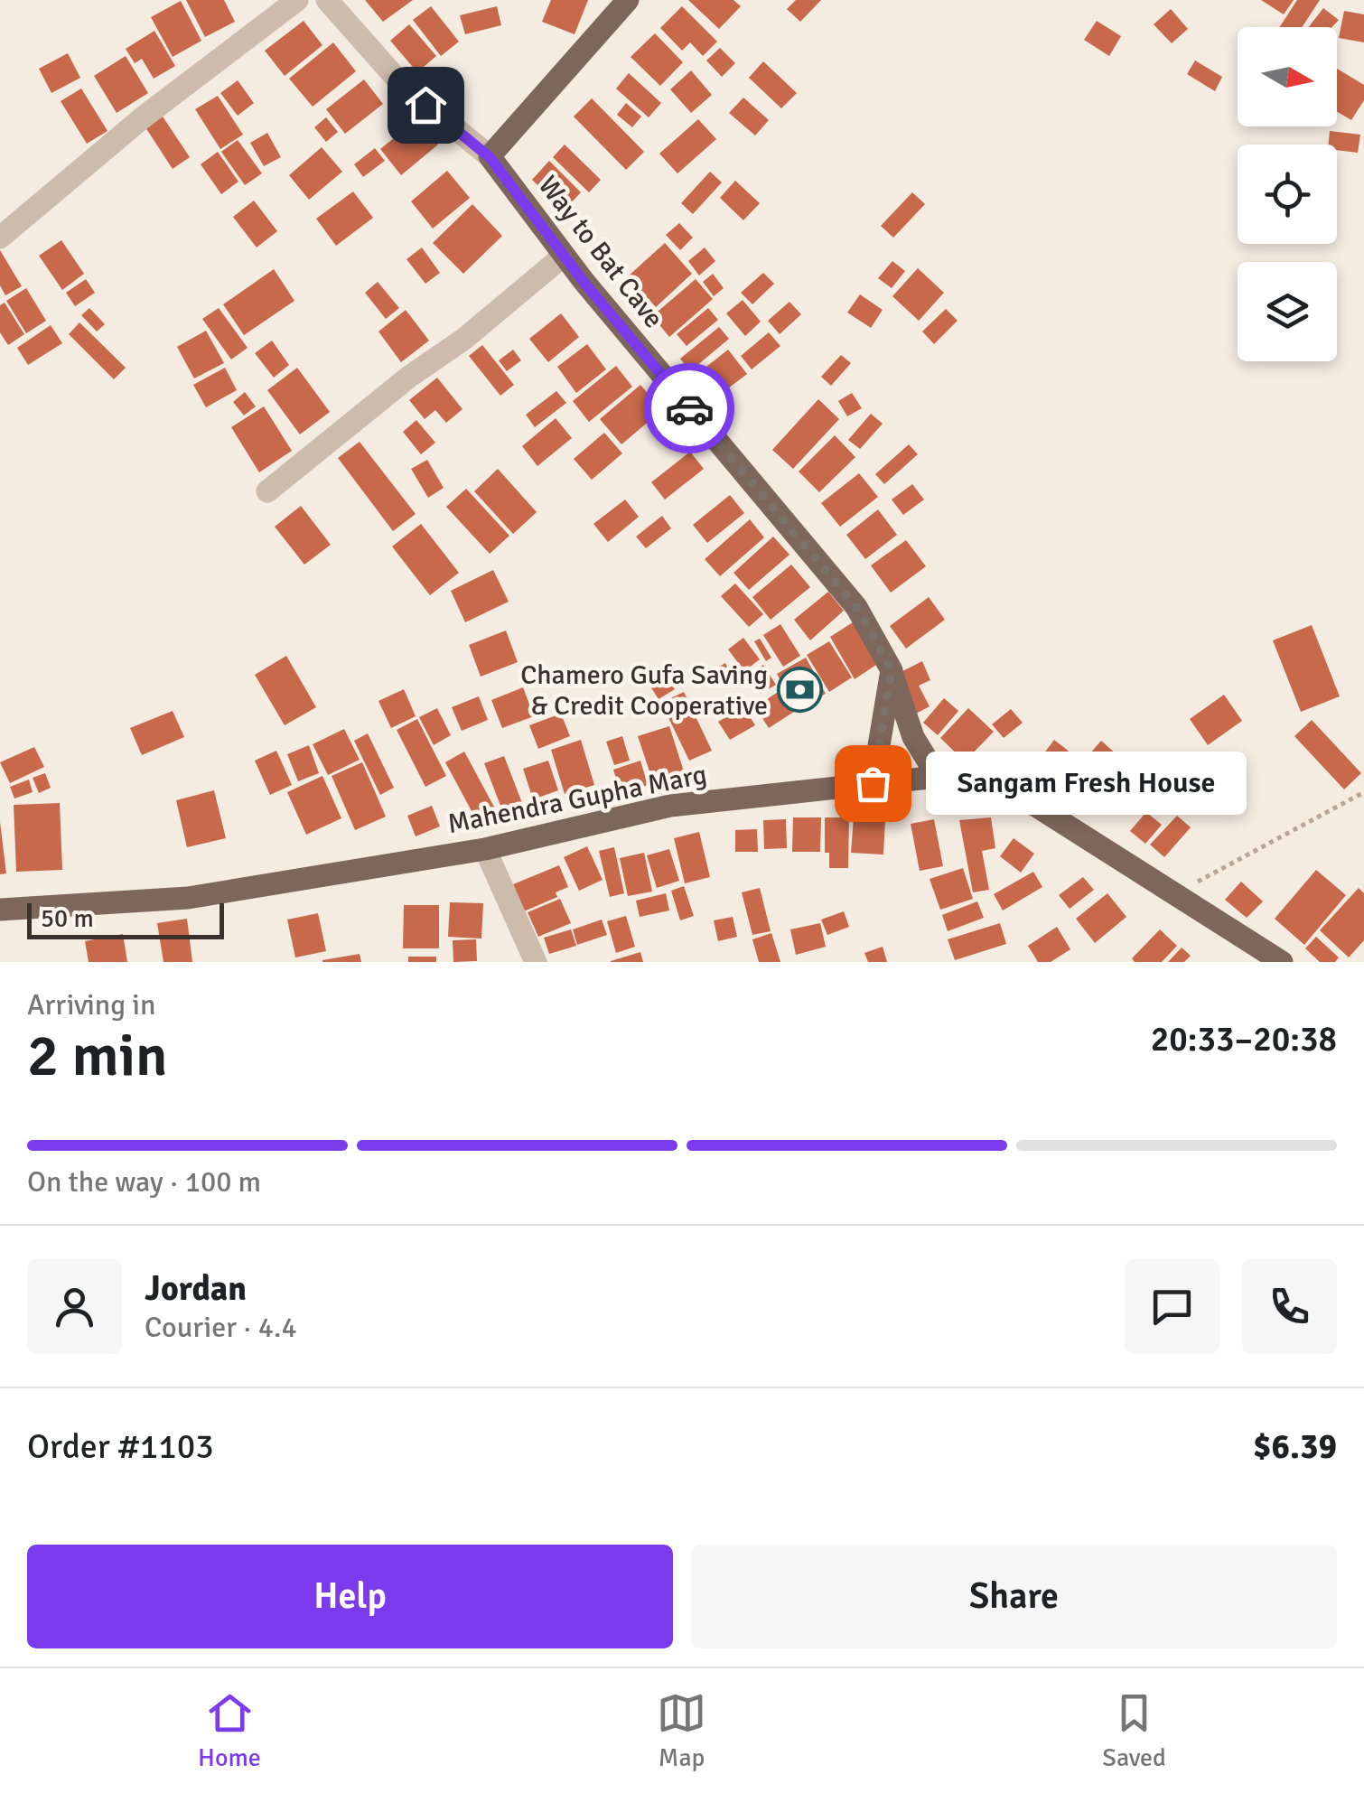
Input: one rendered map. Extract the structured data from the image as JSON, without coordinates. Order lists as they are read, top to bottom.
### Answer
{
  "streets": {
    "main road": ["Way to Bat Cave", "Mahendra Gupha Marg"]
  },
  "crossings": [
    ["Way to Bat Cave", "Mahendra Gupha Marg"]
  ],
  "places": {
    "bank": ["Chamero Gufa Saving & Credit Cooperative"],
    "other": ["Sangam Fresh House"]
  },
  "scale_bar": "50 m",
  "north": "right",
  "page": {
    "bubble": "Sangam Fresh House",
    "scale": "50 m",
    "heading": ["2 min", "Arriving in", "20:33–20:38"],
    "panel": [
      "Jordan",
      "Courier · 4.4",
      "Order #1103",
      "$6.39"
    ],
    "bar": "On the way · 100 m",
    "buttons": ["Help", "Share"],
    "tabs": ["Home", "Map", "Saved"]
  }
}
